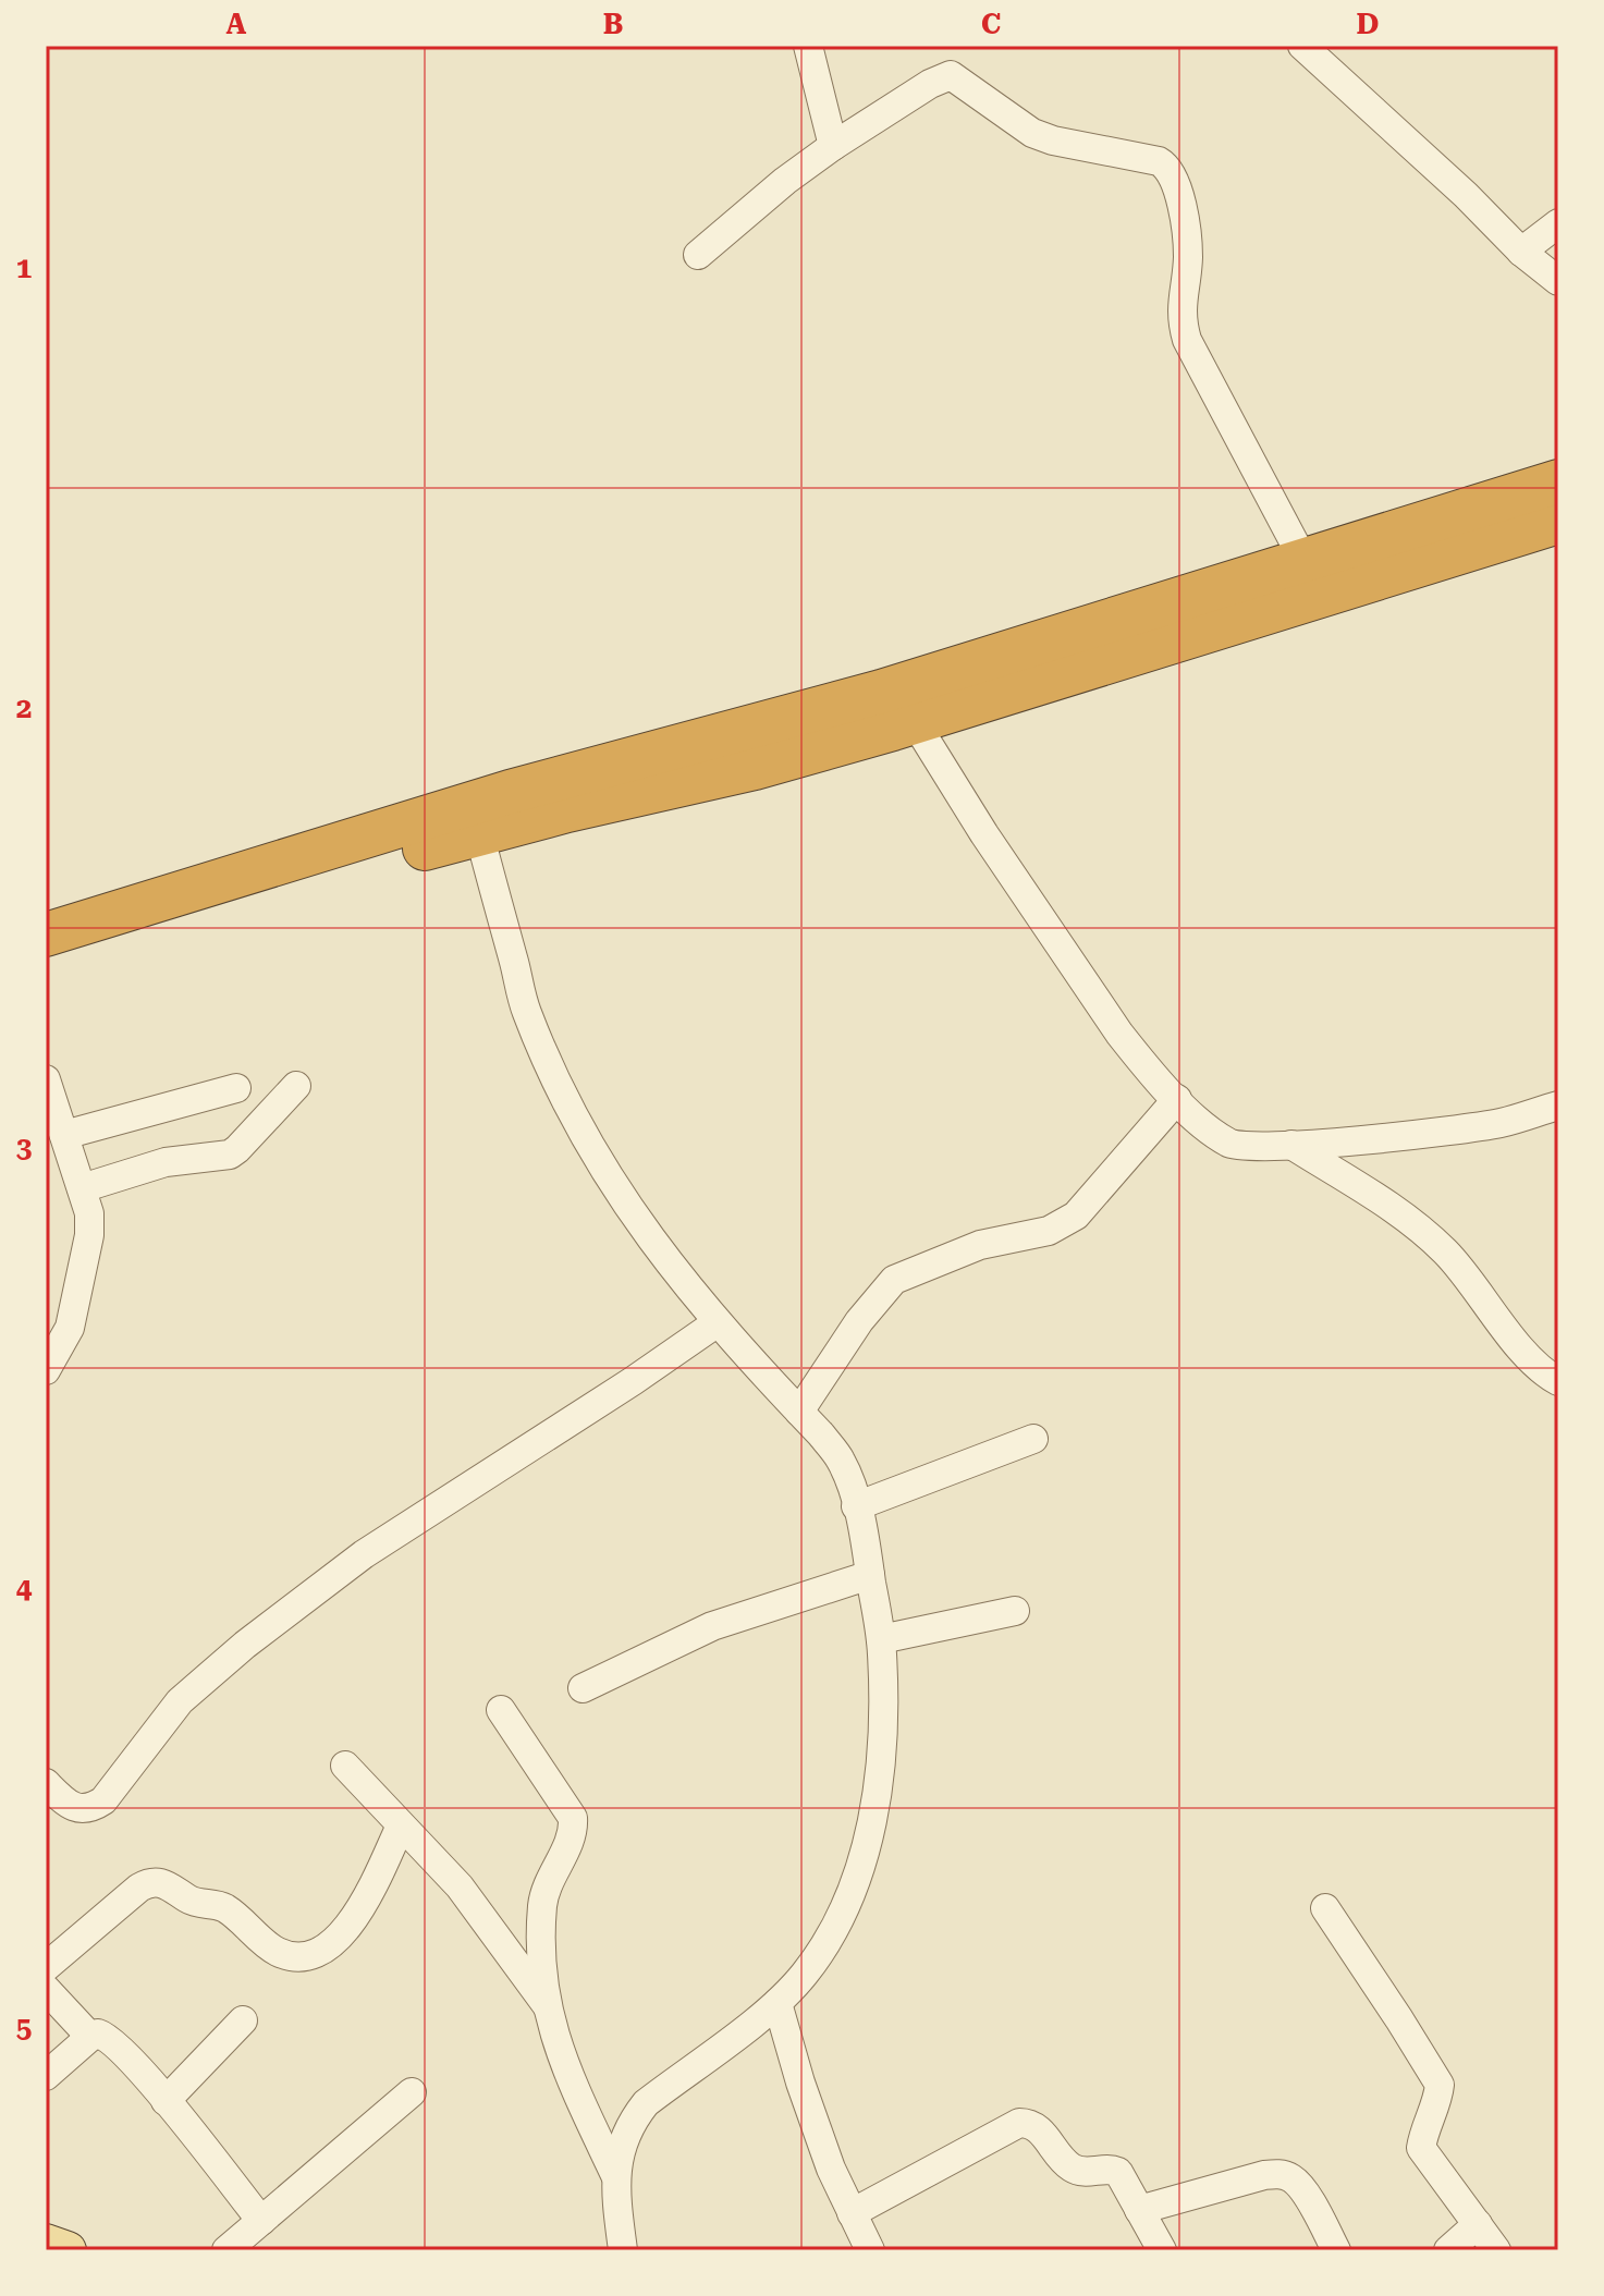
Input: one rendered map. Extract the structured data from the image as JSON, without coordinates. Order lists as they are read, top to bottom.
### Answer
{
  "grid": {
    "columns": [
      "A",
      "B",
      "C",
      "D"
    ],
    "rows": [
      "1",
      "2",
      "3",
      "4",
      "5"
    ]
  }
}
